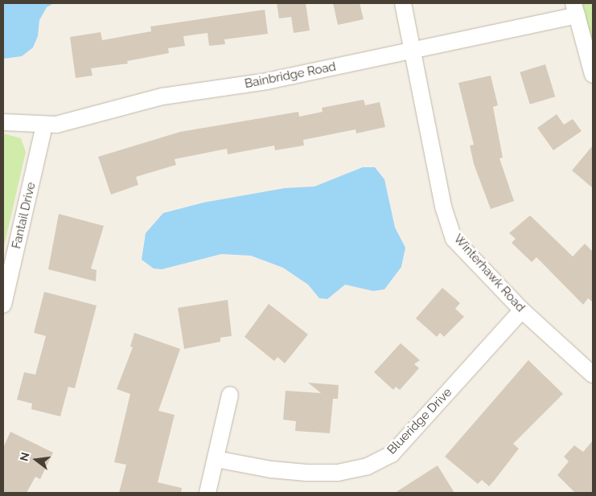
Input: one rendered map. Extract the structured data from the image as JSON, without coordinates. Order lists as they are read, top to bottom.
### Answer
{
  "streets": {
    "street": [
      "Bainbridge Road",
      "Fantail Drive",
      "Winterhawk Road",
      "Blueridge Drive"
    ]
  },
  "crossings": [
    ["Bainbridge Road", "Fantail Drive"],
    ["Bainbridge Road", "Winterhawk Road"],
    ["Winterhawk Road", "Blueridge Drive"]
  ],
  "north": "left"
}
